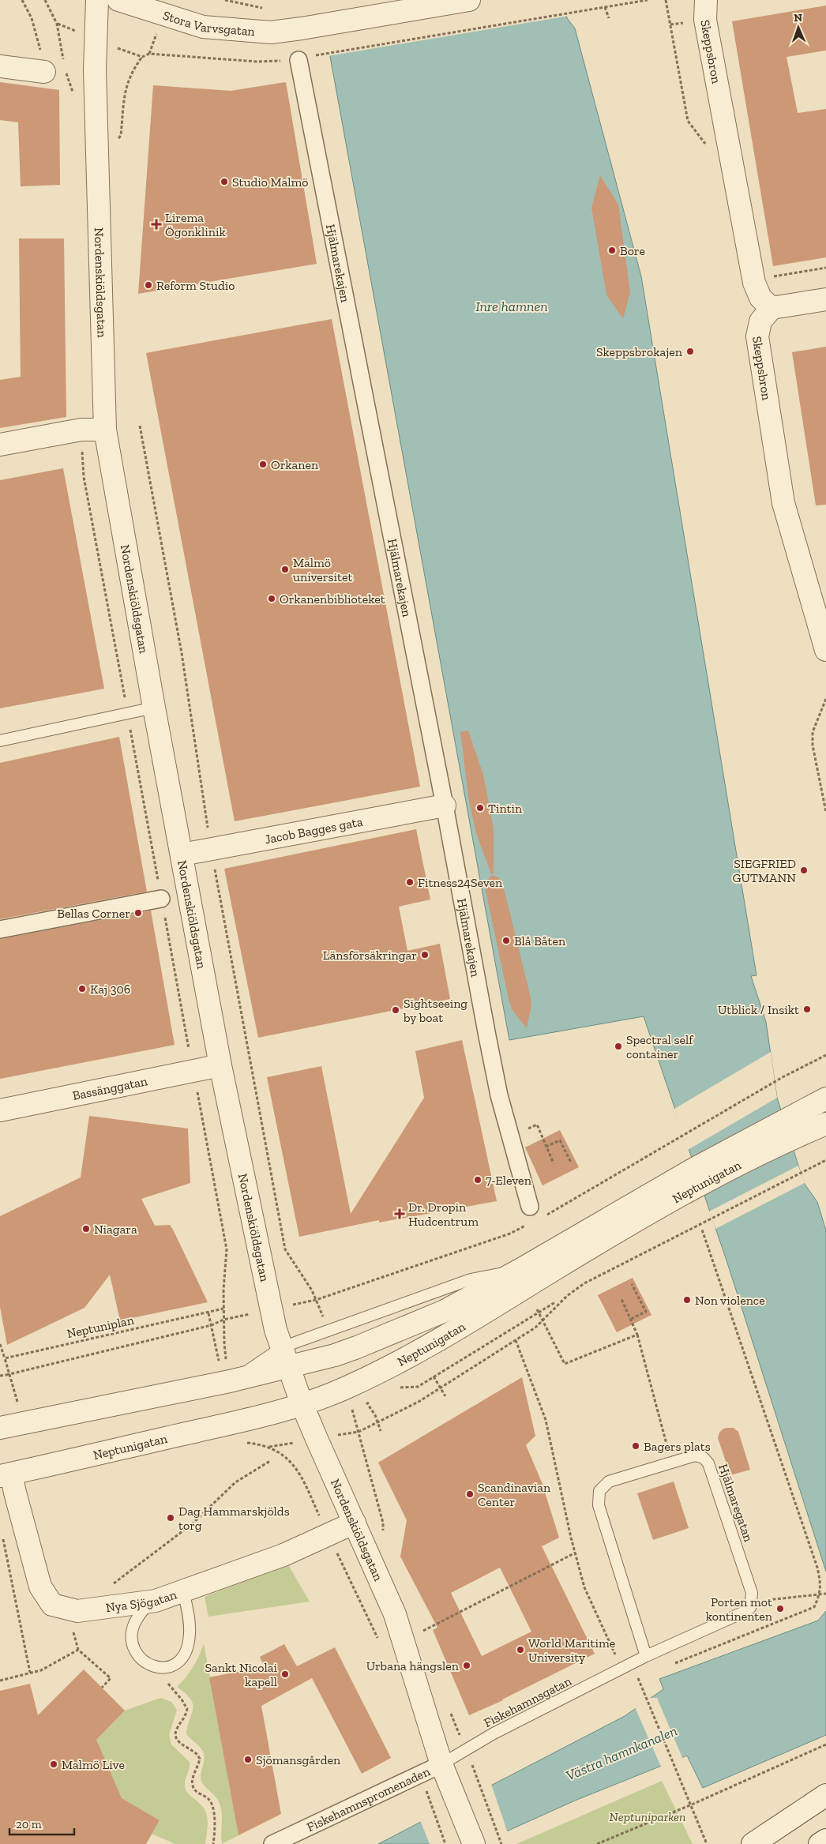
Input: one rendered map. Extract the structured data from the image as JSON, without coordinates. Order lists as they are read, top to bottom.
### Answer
{
  "streets": {
    "street": [
      "Stora Varvsgatan",
      "Skeppsbron",
      "Hjälmarekajen",
      "Nordenskiöldsgatan",
      "Jacob Bagges gata",
      "Bassänggatan",
      "Neptunigatan",
      "Nya Sjögatan",
      "Fiskehamnspromenaden"
    ],
    "lane": ["Hjälmaregatan", "Fiskehamnsgatan"],
    "path": ["Neptuniplan"]
  },
  "crossings": [
    ["Hjälmarekajen", "Jacob Bagges gata"],
    ["Nordenskiöldsgatan", "Jacob Bagges gata"],
    ["Nordenskiöldsgatan", "Bassänggatan"],
    ["Nordenskiöldsgatan", "Neptunigatan"],
    ["Nordenskiöldsgatan", "Nya Sjögatan"],
    ["Nordenskiöldsgatan", "Fiskehamnsgatan"],
    ["Nordenskiöldsgatan", "Fiskehamnspromenaden"],
    ["Neptunigatan", "Nya Sjögatan"],
    ["Hjälmaregatan", "Fiskehamnsgatan"],
    ["Fiskehamnsgatan", "Fiskehamnspromenaden"]
  ],
  "water": ["Inre hamnen", "Västra hamnkanalen"],
  "parks": ["Neptuniparken"],
  "places": {
    "other": [
      "Studio Malmö",
      "Bore",
      "Reform Studio",
      "Skeppsbrokajen",
      "Orkanen",
      "Malmö universitet",
      "Orkanenbiblioteket",
      "Tintin",
      "SIEGFRIED GUTMANN",
      "Fitness24Seven",
      "Bellas Corner",
      "Blå Båten",
      "Länsförsäkringar",
      "Kaj 306",
      "Utblick / Insikt",
      "Sightseeing by boat",
      "Spectral self container",
      "7-Eleven",
      "Niagara",
      "Non violence",
      "Bagers plats",
      "Scandinavian Center",
      "Dag Hammarskjölds torg",
      "Porten mot kontinenten",
      "World Maritime University",
      "Urbana hängslen",
      "Sankt Nicolai kapell",
      "Sjömansgården",
      "Malmö Live"
    ],
    "health": ["Lirema Ögonklinik", "Dr. Dropin Hudcentrum"]
  },
  "scale_bar": "20 m",
  "north": "top"
}
